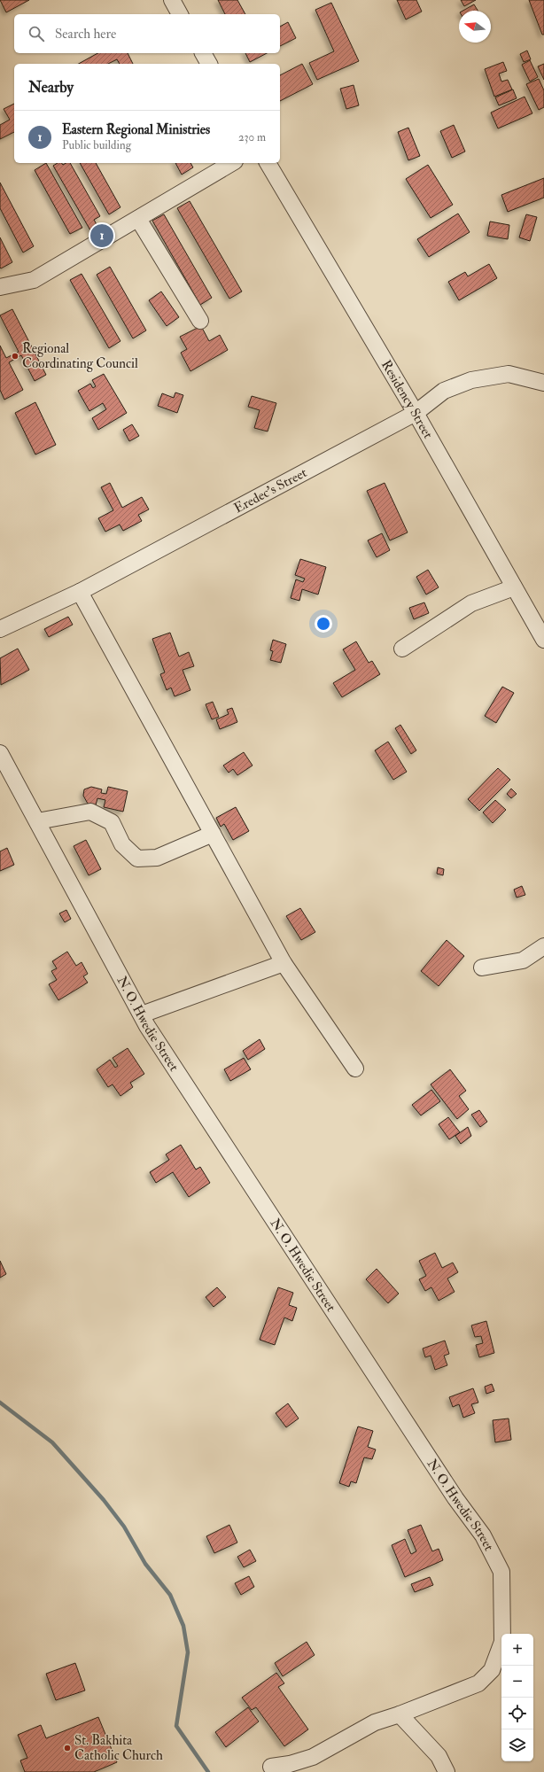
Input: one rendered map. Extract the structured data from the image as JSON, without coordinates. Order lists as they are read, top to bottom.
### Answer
{
  "streets": {
    "street": ["Residency Street", "Eredec's Street", "N. O. Hwedie Street"]
  },
  "crossings": [
    ["Residency Street", "Eredec's Street"]
  ],
  "places": ["Regional Coordinating Council", "St. Bakhita Catholic Church"],
  "north": "left",
  "page": {
    "search": "Search here",
    "heading": "Nearby",
    "list": [
      {
        "mark": "1",
        "name": "Eastern Regional Ministries",
        "note": "Public building",
        "value": "230 m"
      }
    ],
    "pins": "1",
    "map_buttons": ["+", "−"]
  }
}
